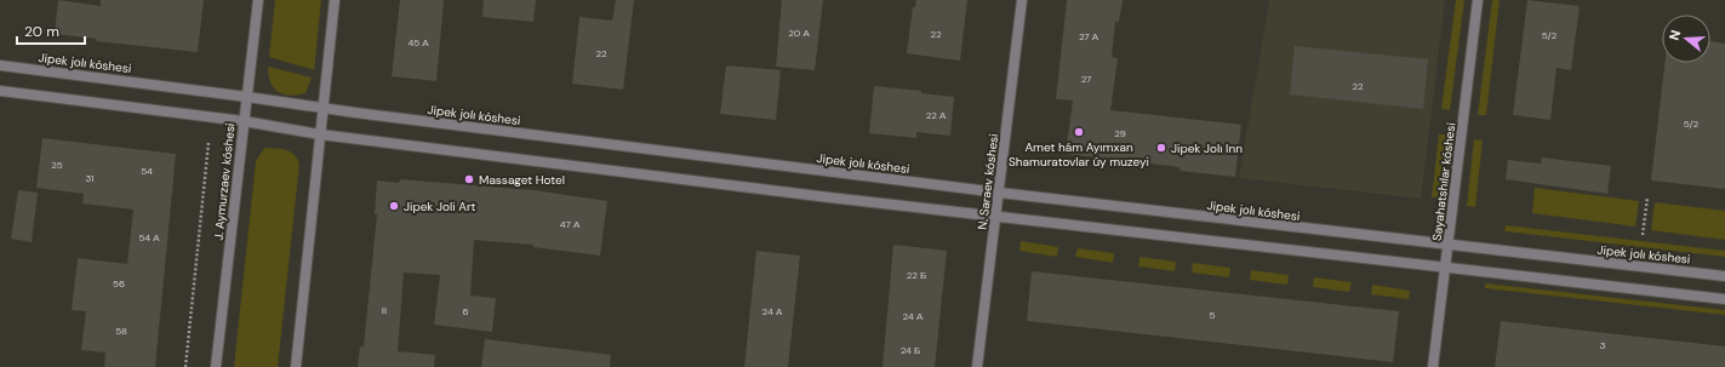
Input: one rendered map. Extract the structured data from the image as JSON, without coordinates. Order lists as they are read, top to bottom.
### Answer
{
  "streets": {
    "street": [
      "Jipek jolı kóshesi",
      "J. Aymurzaev kóshesi",
      "N. Saraev kóshesi",
      "Sayahatshılar kóshesi"
    ]
  },
  "crossings": [
    ["Jipek jolı kóshesi", "J. Aymurzaev kóshesi"],
    ["Jipek jolı kóshesi", "N. Saraev kóshesi"],
    ["Jipek jolı kóshesi", "Sayahatshılar kóshesi"]
  ],
  "places": [
    "Amet hám Ayımxan Shamuratovlar úy muzeyi",
    "Jipek Jolı Inn",
    "Massaget Hotel",
    "Jipek Joli Art"
  ],
  "house_numbers": [
    "20 А",
    "22",
    "5/2",
    "27 А",
    "45 А",
    "22",
    "27",
    "22",
    "22 А",
    "5/2",
    "29",
    "25",
    "54",
    "31",
    "47 А",
    "54 А",
    "22 Б",
    "56",
    "8",
    "6",
    "24 А",
    "5",
    "24 А",
    "58",
    "3",
    "24 Б"
  ],
  "scale_bar": "20 m",
  "north": "left"
}
